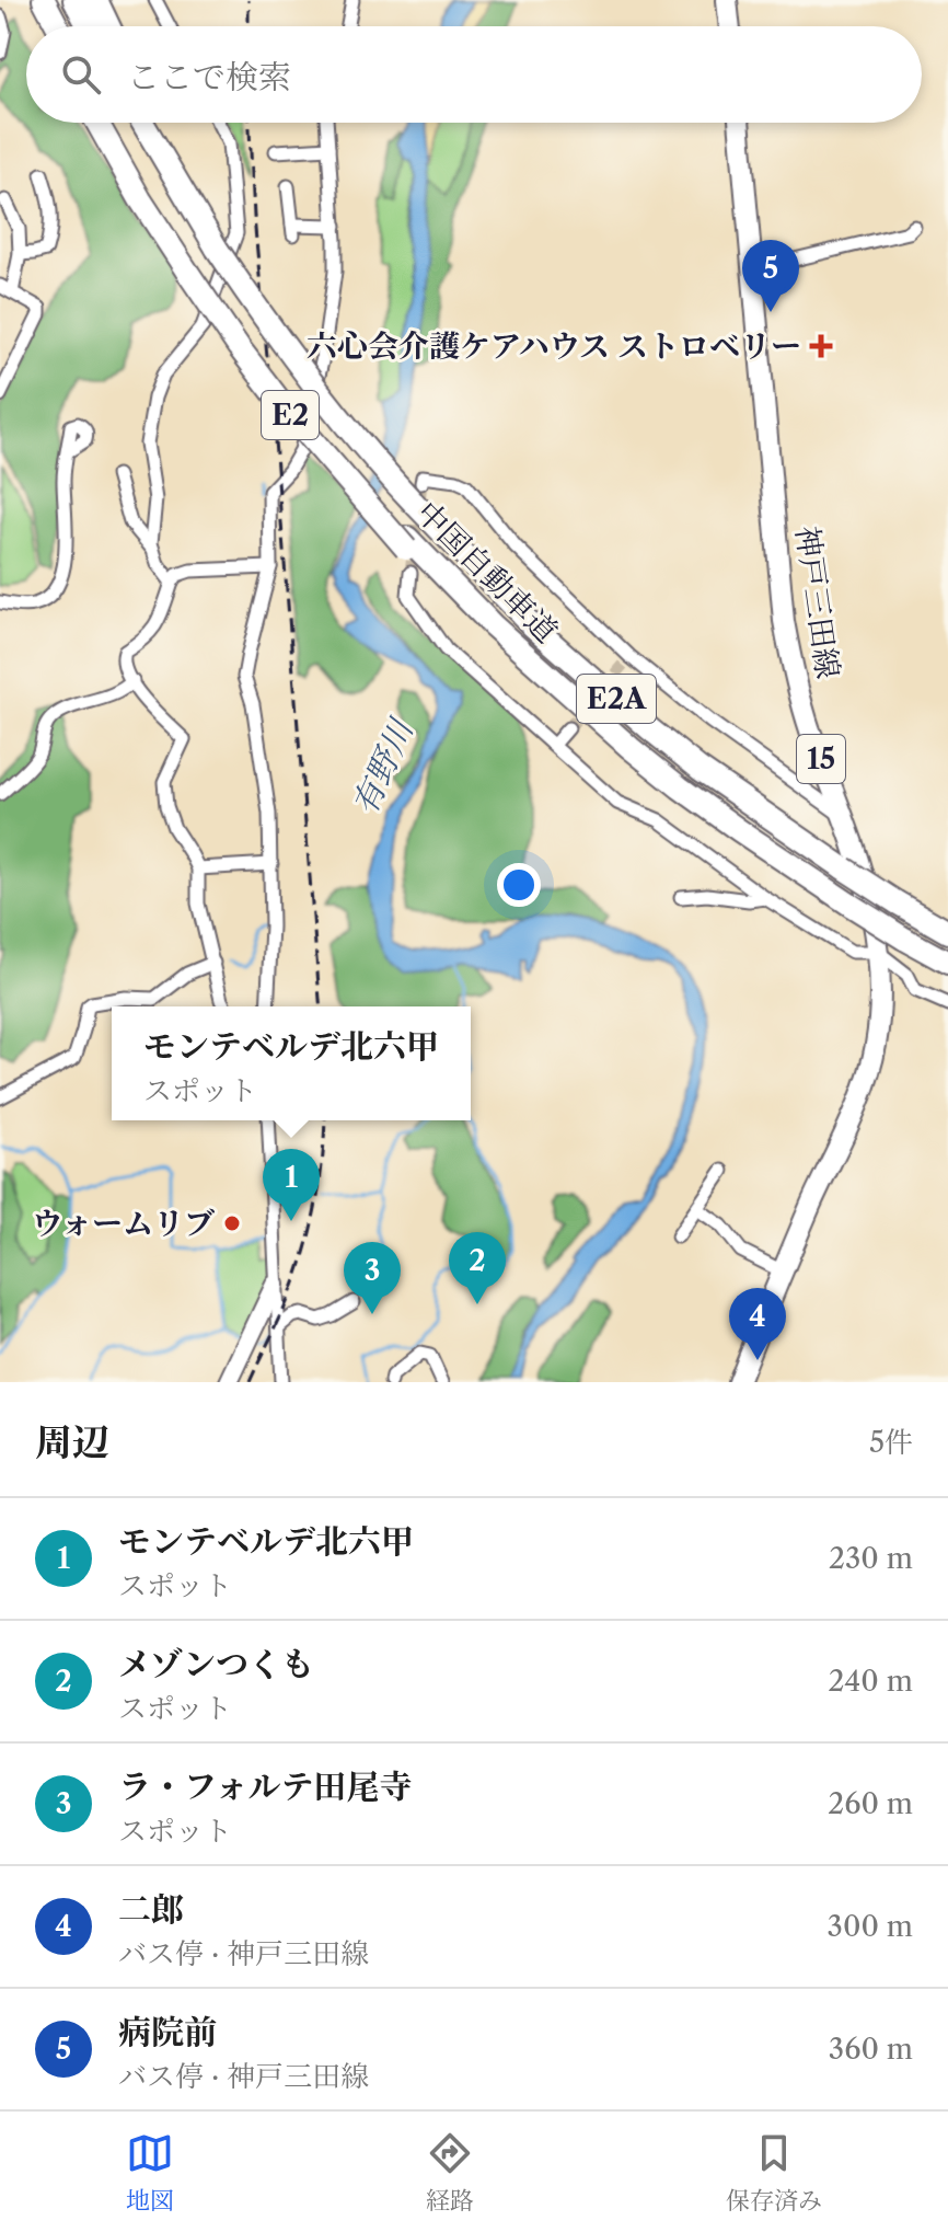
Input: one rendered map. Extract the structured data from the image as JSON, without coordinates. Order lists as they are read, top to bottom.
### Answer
{
  "streets": {
    "highway": ["中国自動車道", "E2A"],
    "main road": ["神戸三田線", "15"]
  },
  "water": ["有野川"],
  "places": {
    "health": ["六心会介護ケアハウス ストロベリー"],
    "other": ["ウォームリブ"]
  },
  "page": {
    "search": "ここで検索",
    "pins": [
      "5",
      "1",
      "2",
      "3",
      "4"
    ],
    "popup": ["モンテベルデ北六甲", "スポット"],
    "heading": ["周辺", "5件"],
    "list": [
      {
        "mark": "1",
        "name": "モンテベルデ北六甲",
        "note": "スポット",
        "value": "230 m"
      },
      {
        "mark": "2",
        "name": "メゾンつくも",
        "note": "スポット",
        "value": "240 m"
      },
      {
        "mark": "3",
        "name": "ラ・フォルテ田尾寺",
        "note": "スポット",
        "value": "260 m"
      },
      {
        "mark": "4",
        "name": "二郎",
        "note": "バス停 · 神戸三田線",
        "value": "300 m"
      },
      {
        "mark": "5",
        "name": "病院前",
        "note": "バス停 · 神戸三田線",
        "value": "360 m"
      }
    ],
    "nav": ["地図", "経路", "保存済み"]
  }
}
